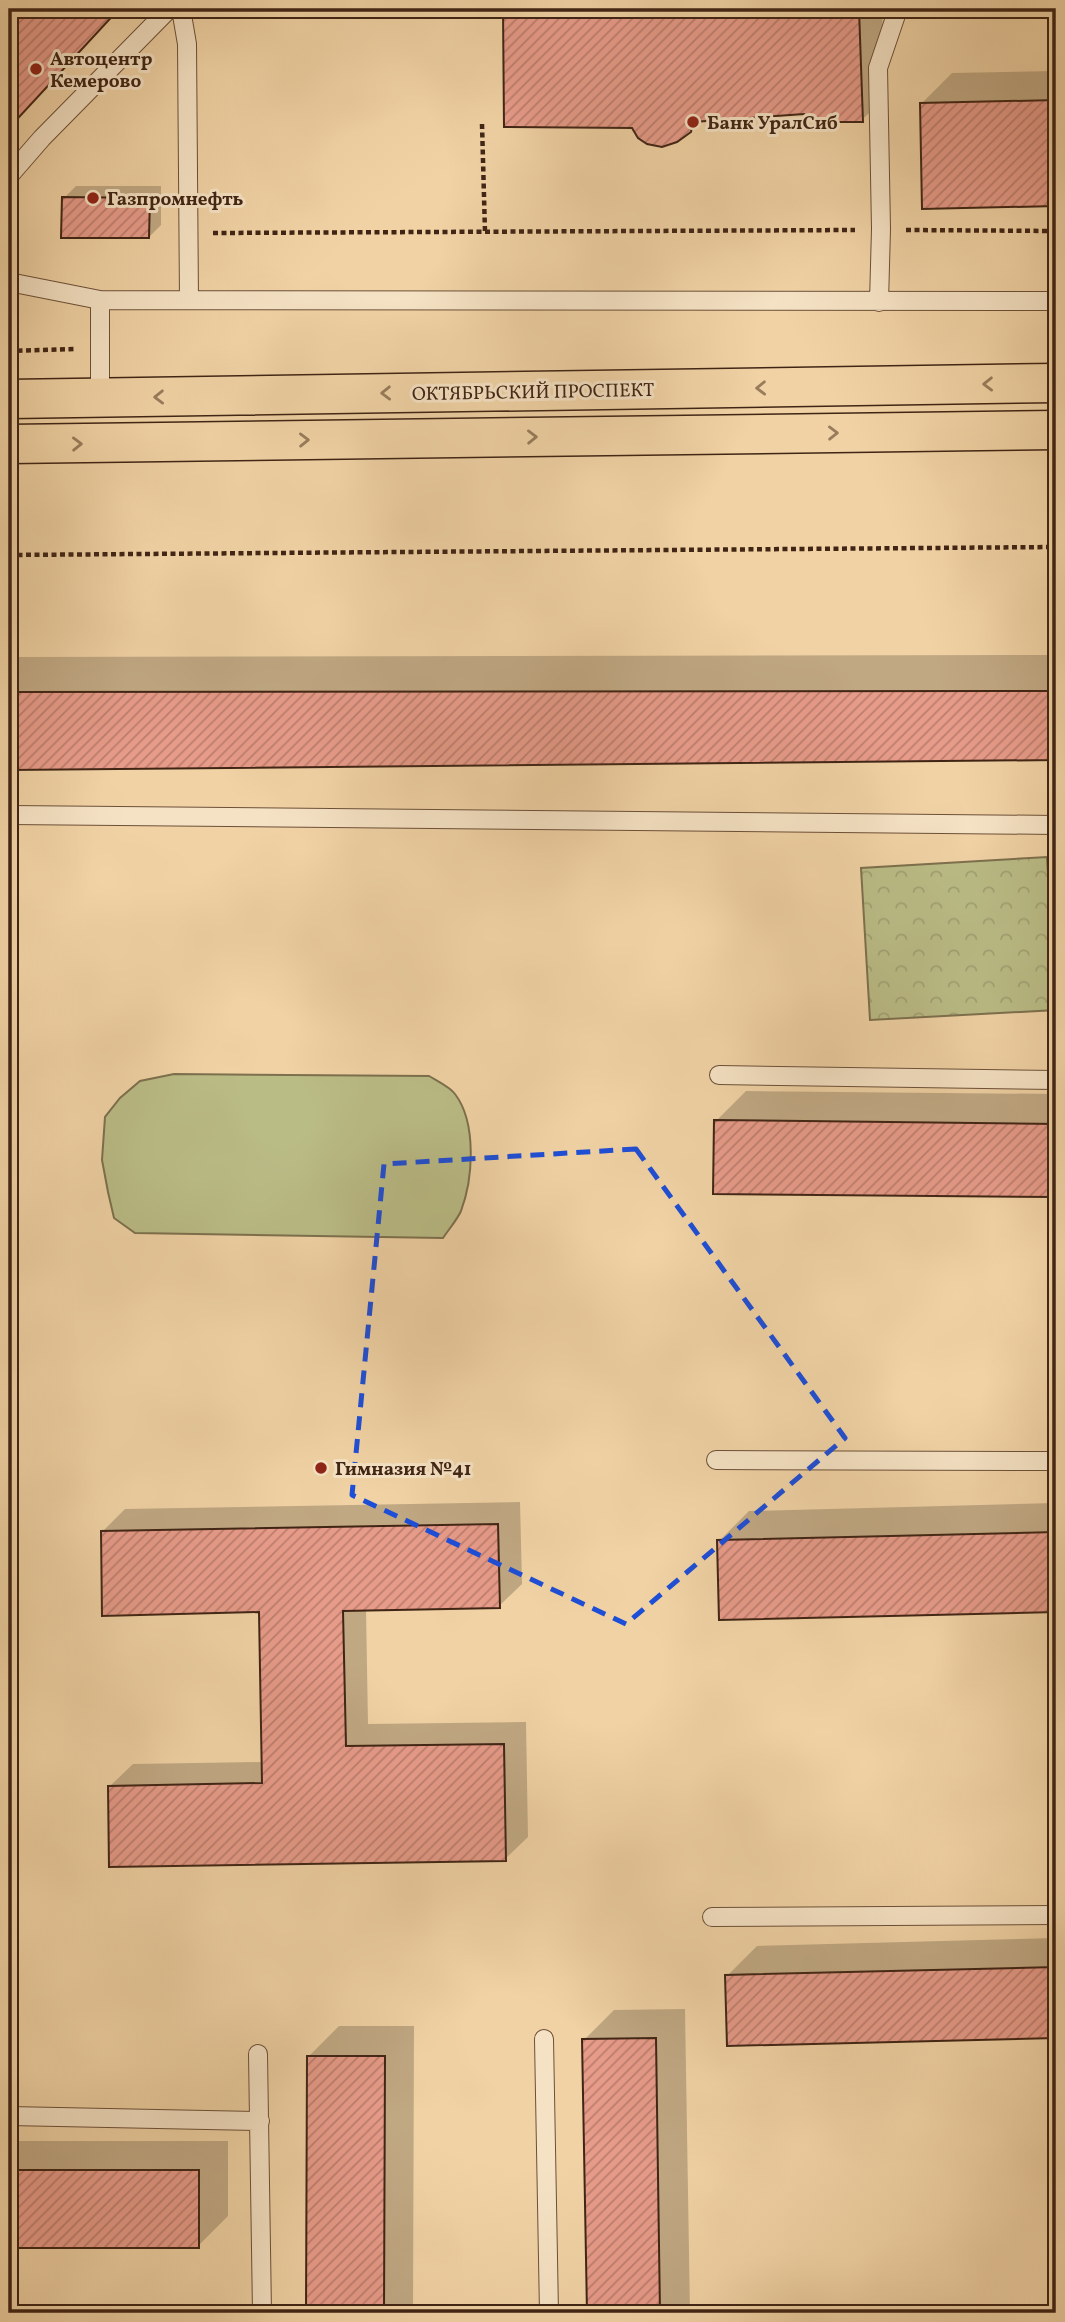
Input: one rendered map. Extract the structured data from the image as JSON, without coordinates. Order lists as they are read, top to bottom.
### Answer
{
  "streets": {
    "main road": ["ОКТЯБРЬСКИЙ ПРОСПЕКТ"]
  },
  "places": [
    "Автоцентр Кемерово",
    "Банк УралСиб",
    "Газпромнефть",
    "Гимназия №41"
  ]
}
